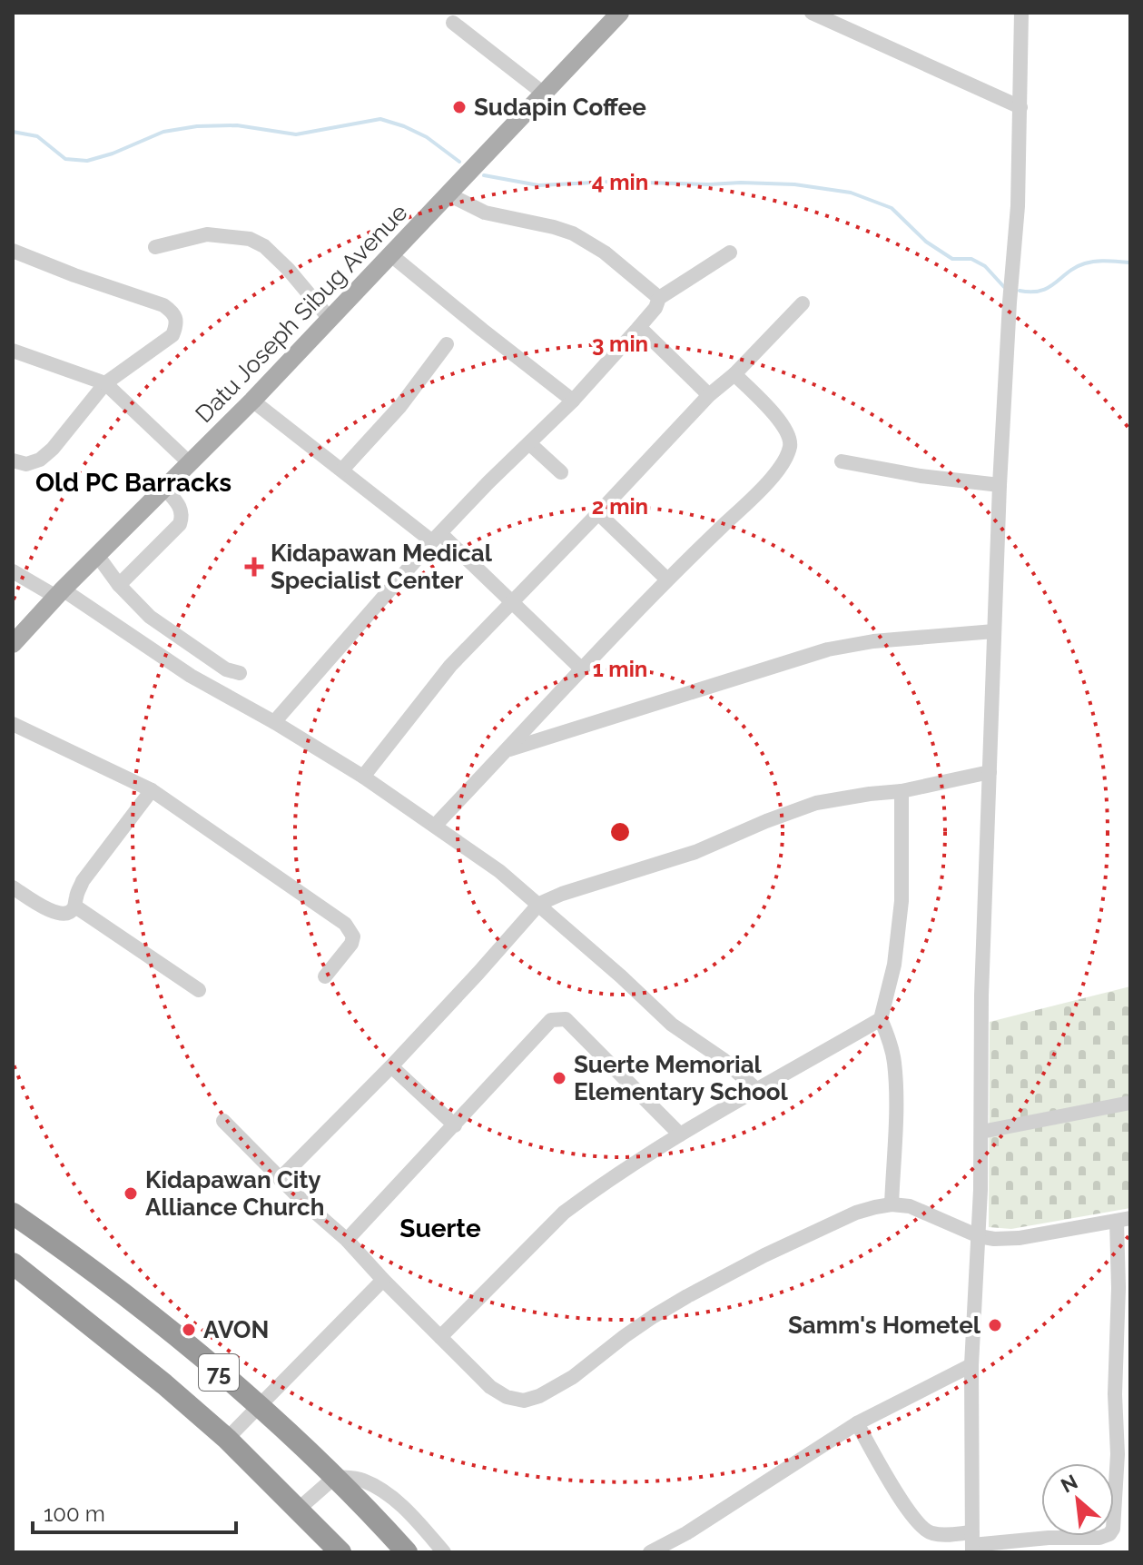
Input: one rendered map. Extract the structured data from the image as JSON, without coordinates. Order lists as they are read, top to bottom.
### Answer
{
  "streets": {
    "highway": ["75"],
    "main road": ["Datu Joseph Sibug Avenue"]
  },
  "districts": ["Old PC Barracks", "Suerte"],
  "places": {
    "other": [
      "Sudapin Coffee",
      "Suerte Memorial Elementary School",
      "Kidapawan City Alliance Church",
      "Samm's Hometel",
      "AVON"
    ],
    "health": ["Kidapawan Medical Specialist Center"]
  },
  "scale_bar": "100 m",
  "north": "top left",
  "rings": [
    "4 min",
    "3 min",
    "2 min",
    "1 min"
  ]
}
